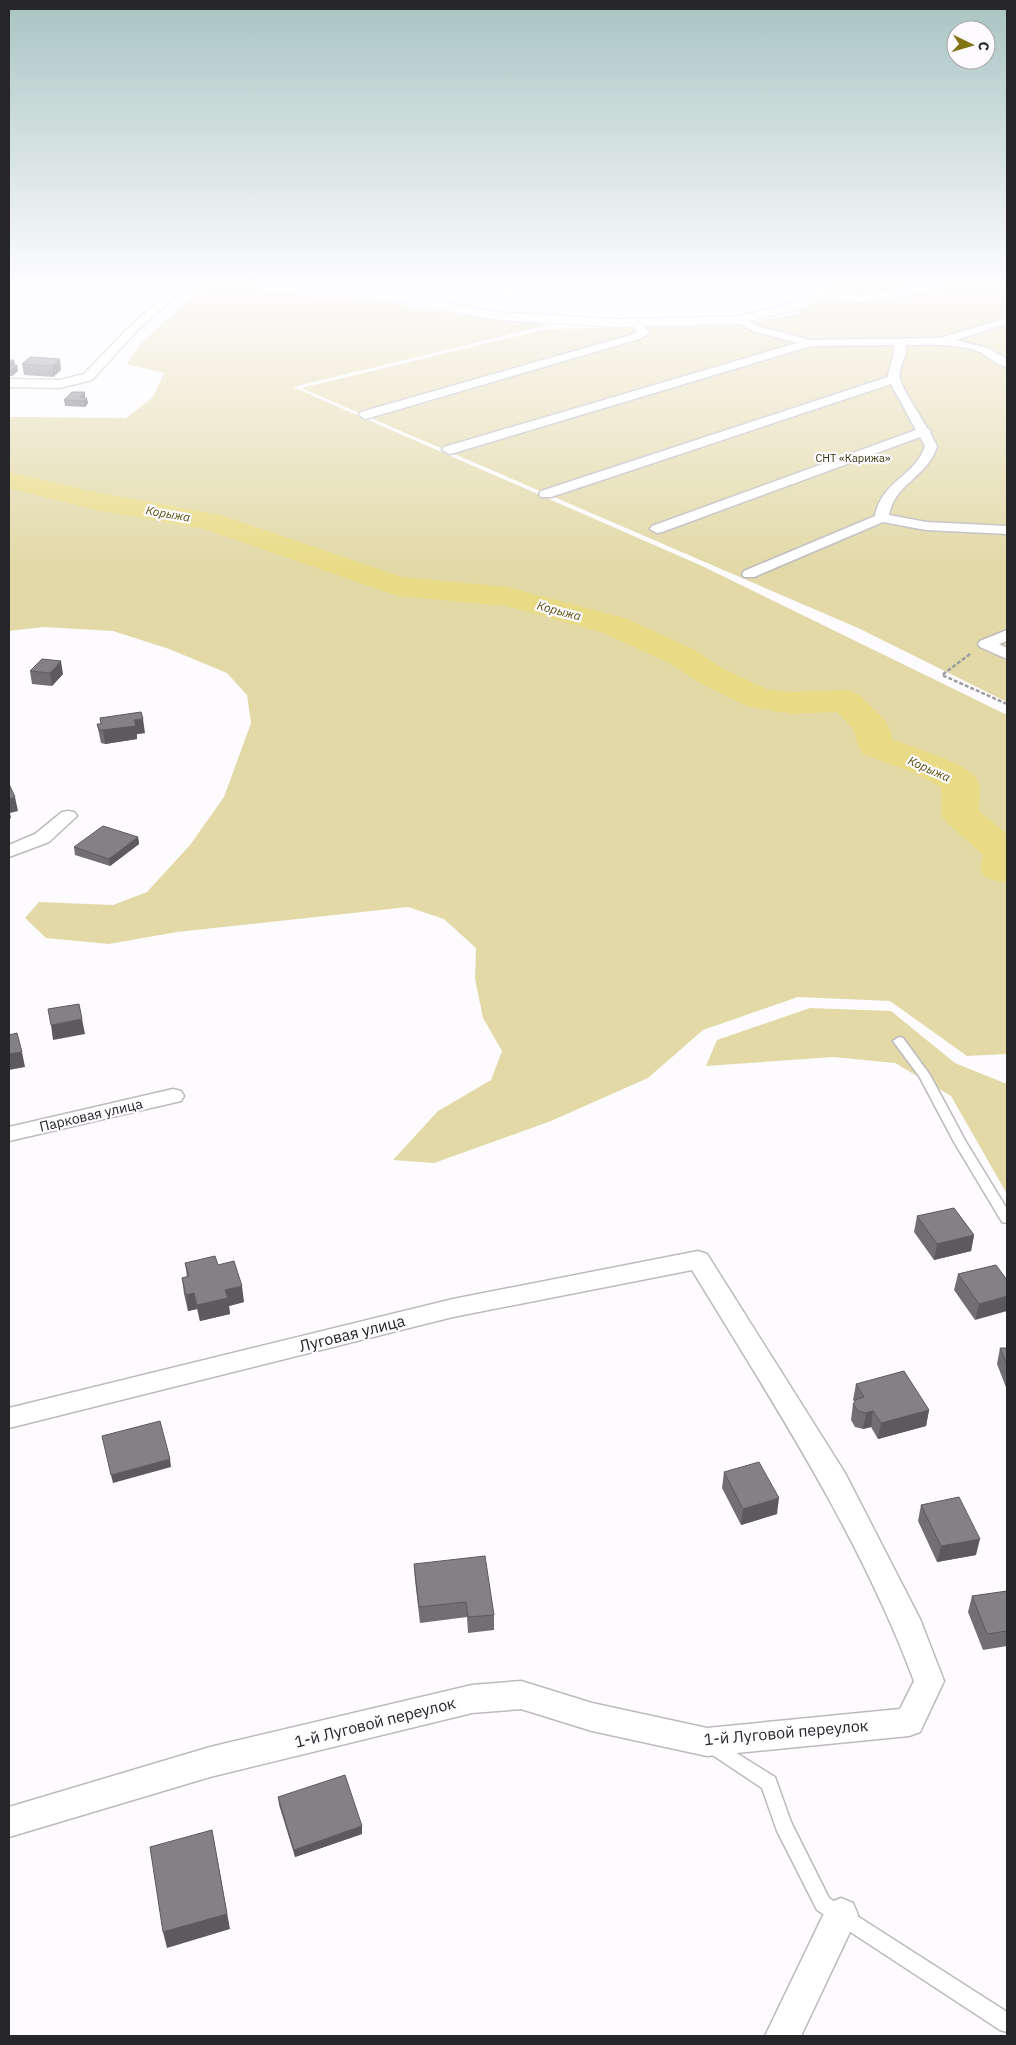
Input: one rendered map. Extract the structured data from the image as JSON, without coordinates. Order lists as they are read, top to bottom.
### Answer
{
  "streets": {
    "street": ["Парковая улица", "Луговая улица", "1-й Луговой переулок"]
  },
  "crossings": [
    ["Луговая улица", "1-й Луговой переулок"]
  ],
  "water": ["Корыжа"],
  "parks": ["СНТ «Карижа»"],
  "north": "right"
}
